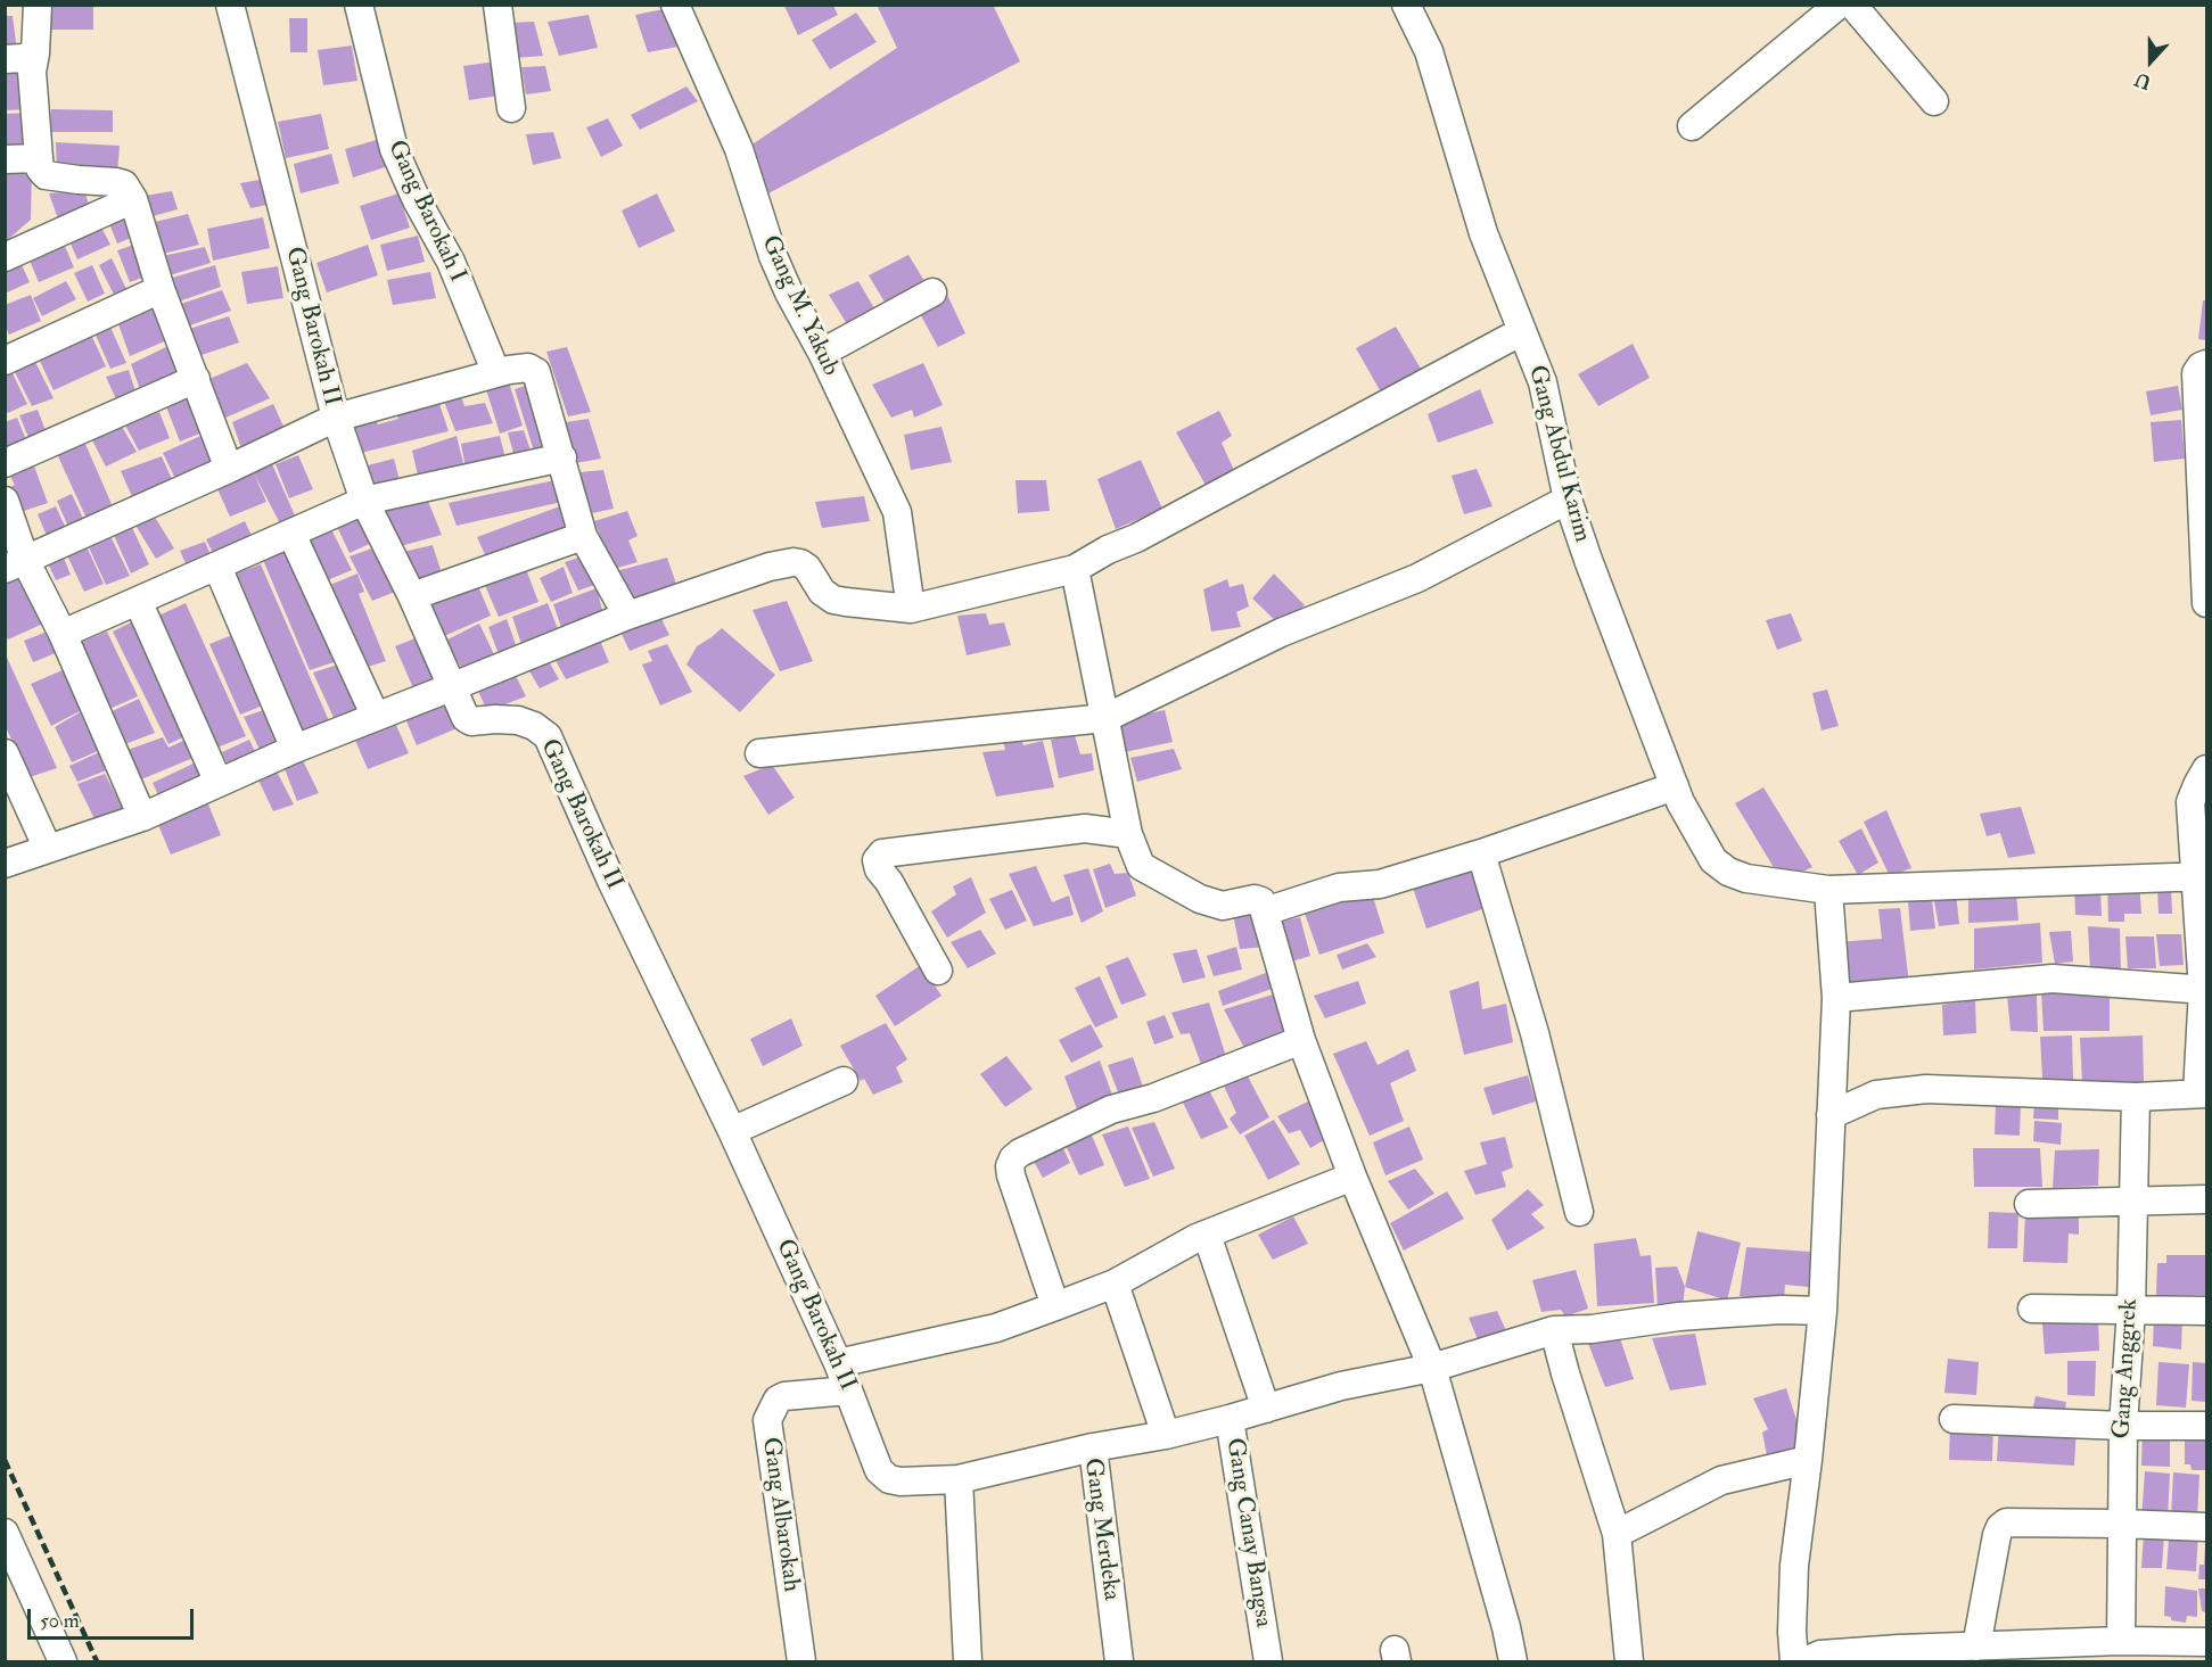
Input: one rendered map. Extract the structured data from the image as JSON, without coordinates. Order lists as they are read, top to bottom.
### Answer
{
  "streets": {
    "street": [
      "Gang Barokah I",
      "Gang M. Yakub",
      "Gang Barokah II",
      "Gang Abdul Karim",
      "Gang Anggrek",
      "Gang Albarokah",
      "Gang Merdeka",
      "Gang Canay Bangsa"
    ]
  },
  "crossings": [
    ["Gang Barokah II", "Gang Albarokah"],
    ["Gang Barokah II", "Gang Merdeka"],
    ["Gang Merdeka", "Gang Canay Bangsa"]
  ],
  "scale_bar": "50 m",
  "north": "bottom"
}
